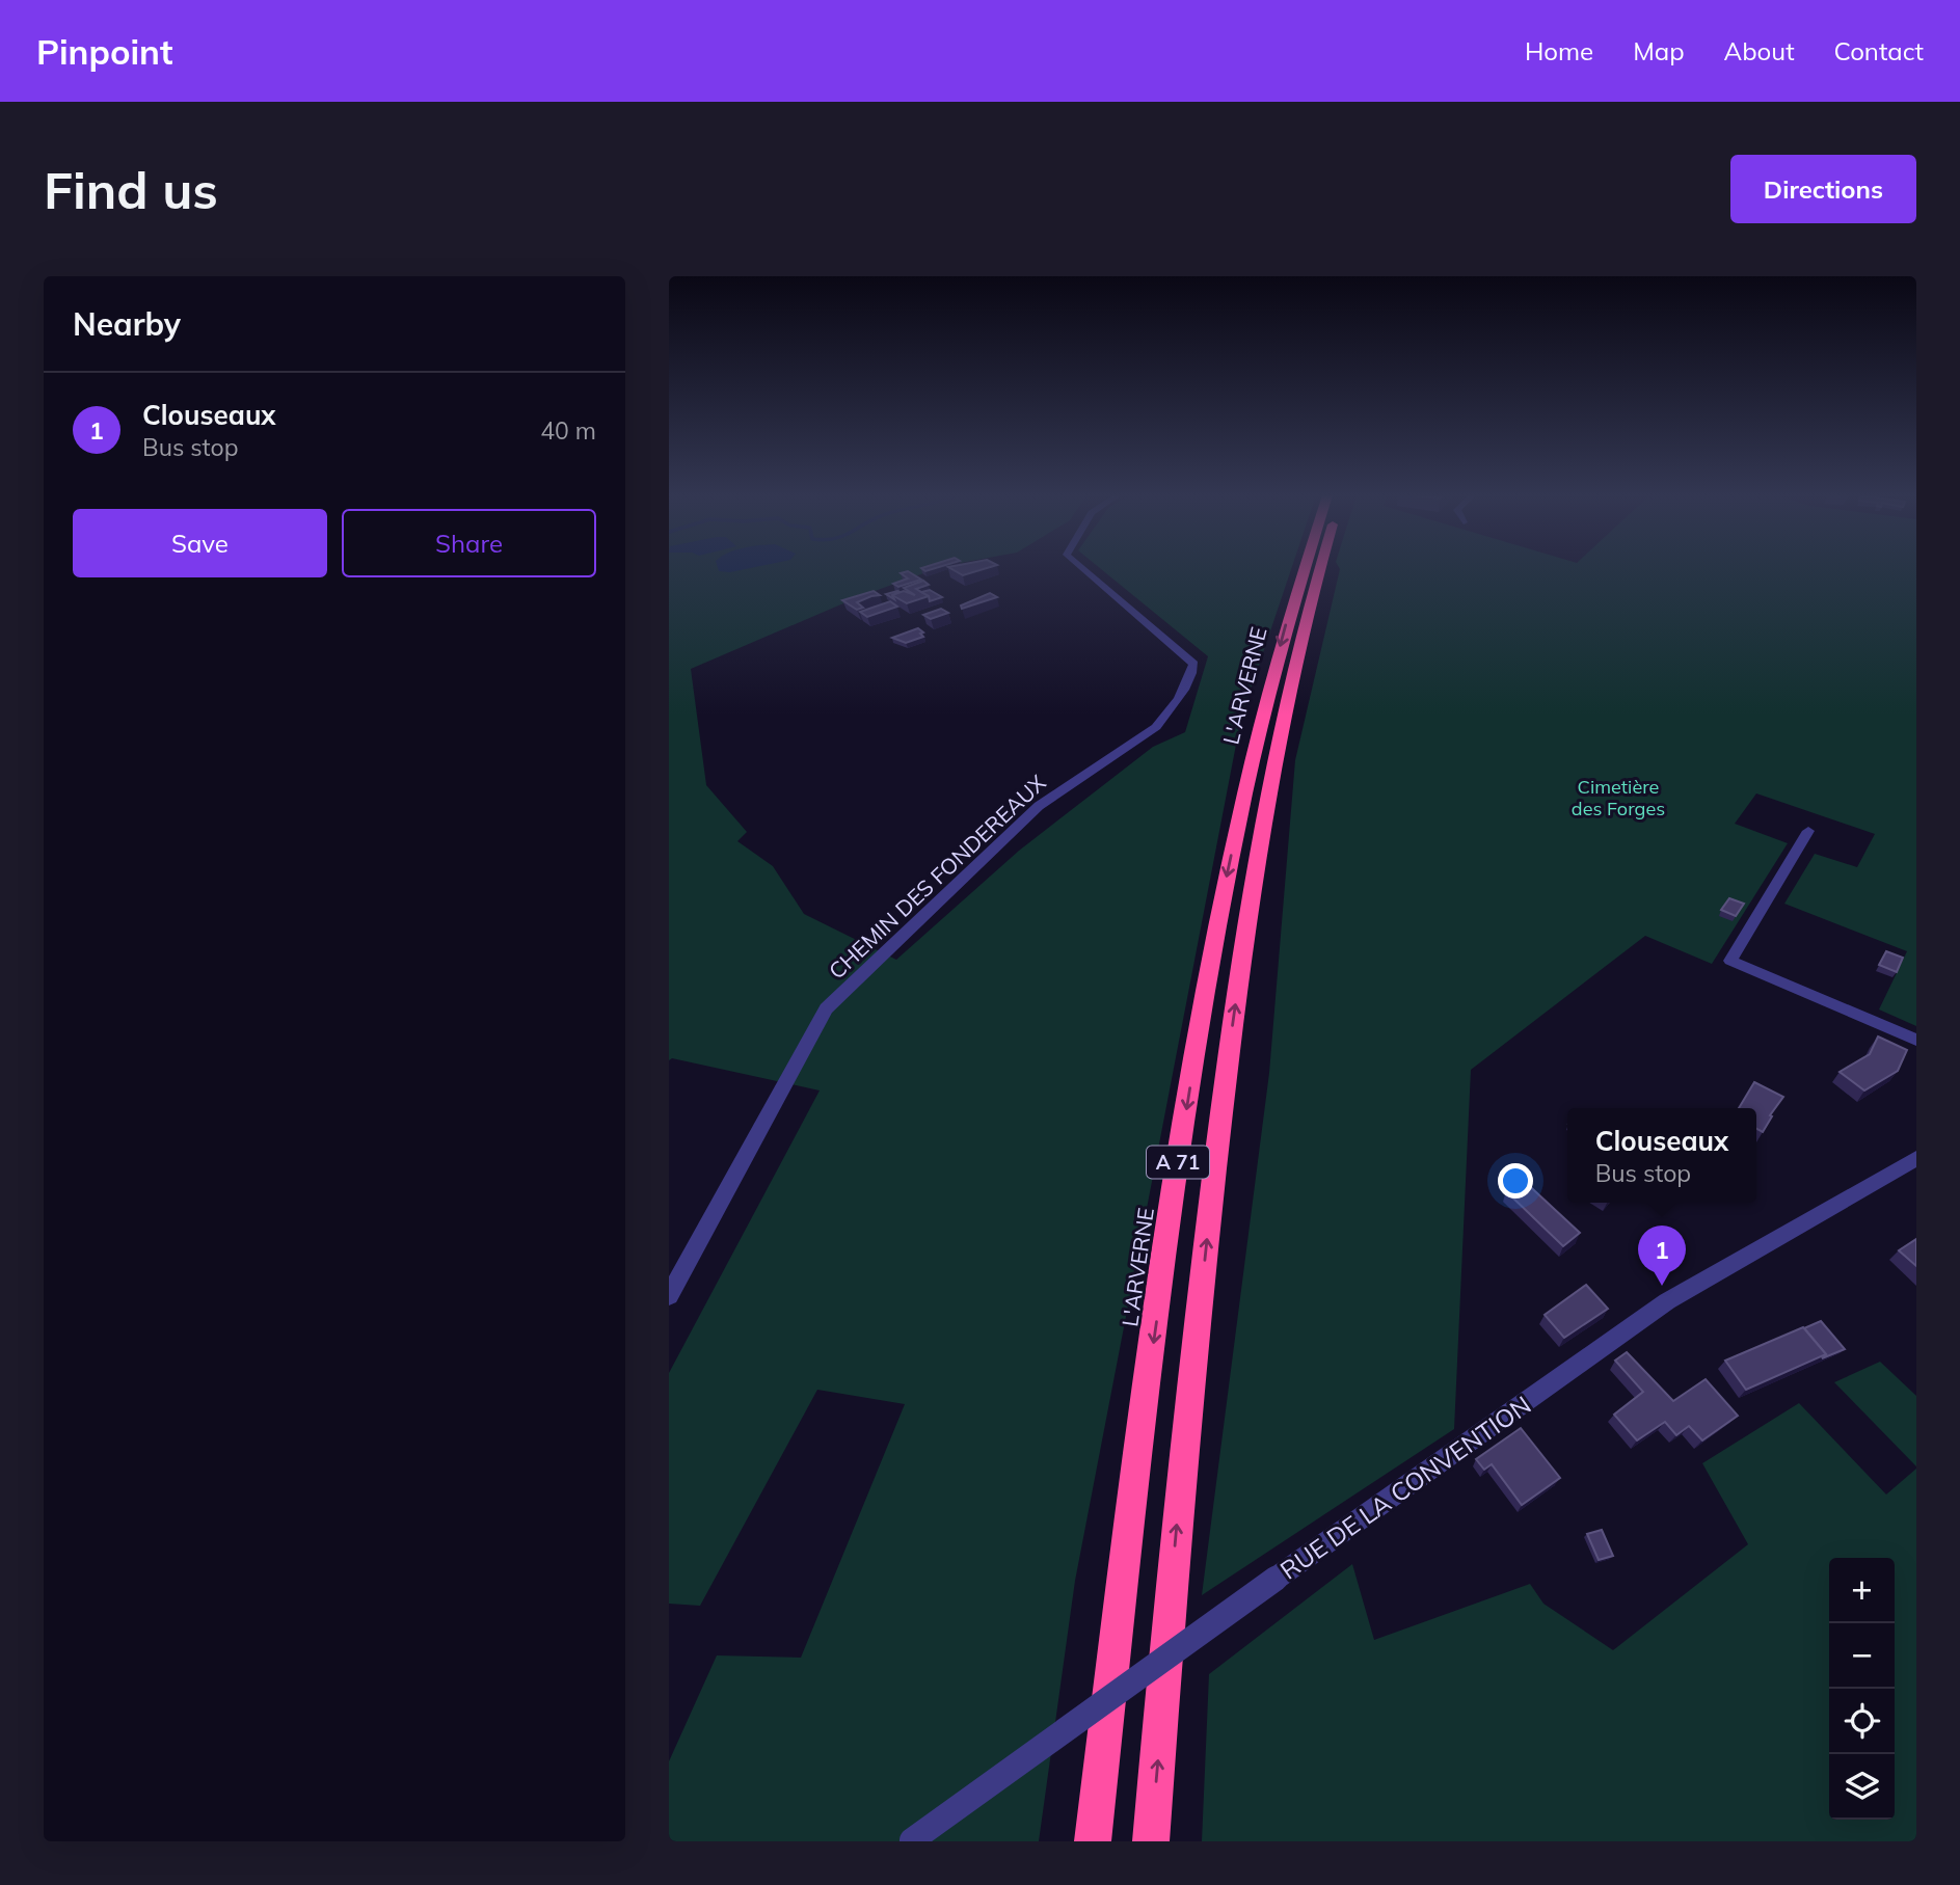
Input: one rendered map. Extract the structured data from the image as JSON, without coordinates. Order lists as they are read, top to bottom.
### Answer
{
  "streets": {
    "highway": ["L'ARVERNE", "A 71"],
    "street": ["CHEMIN DES FONDEREAUX", "RUE DE LA CONVENTION"]
  },
  "parks": ["Cimetière des Forges"],
  "page": {
    "header": "Pinpoint",
    "nav": [
      "Home",
      "Map",
      "About",
      "Contact"
    ],
    "buttons": [
      "Directions",
      ["Save", "Share"]
    ],
    "title": "Find us",
    "heading": "Nearby",
    "list": [
      {
        "mark": "1",
        "name": "Clouseaux",
        "note": "Bus stop",
        "value": "40 m"
      }
    ],
    "popup": ["Clouseaux", "Bus stop"],
    "pins": "1",
    "map_buttons": ["+", "−"]
  }
}
